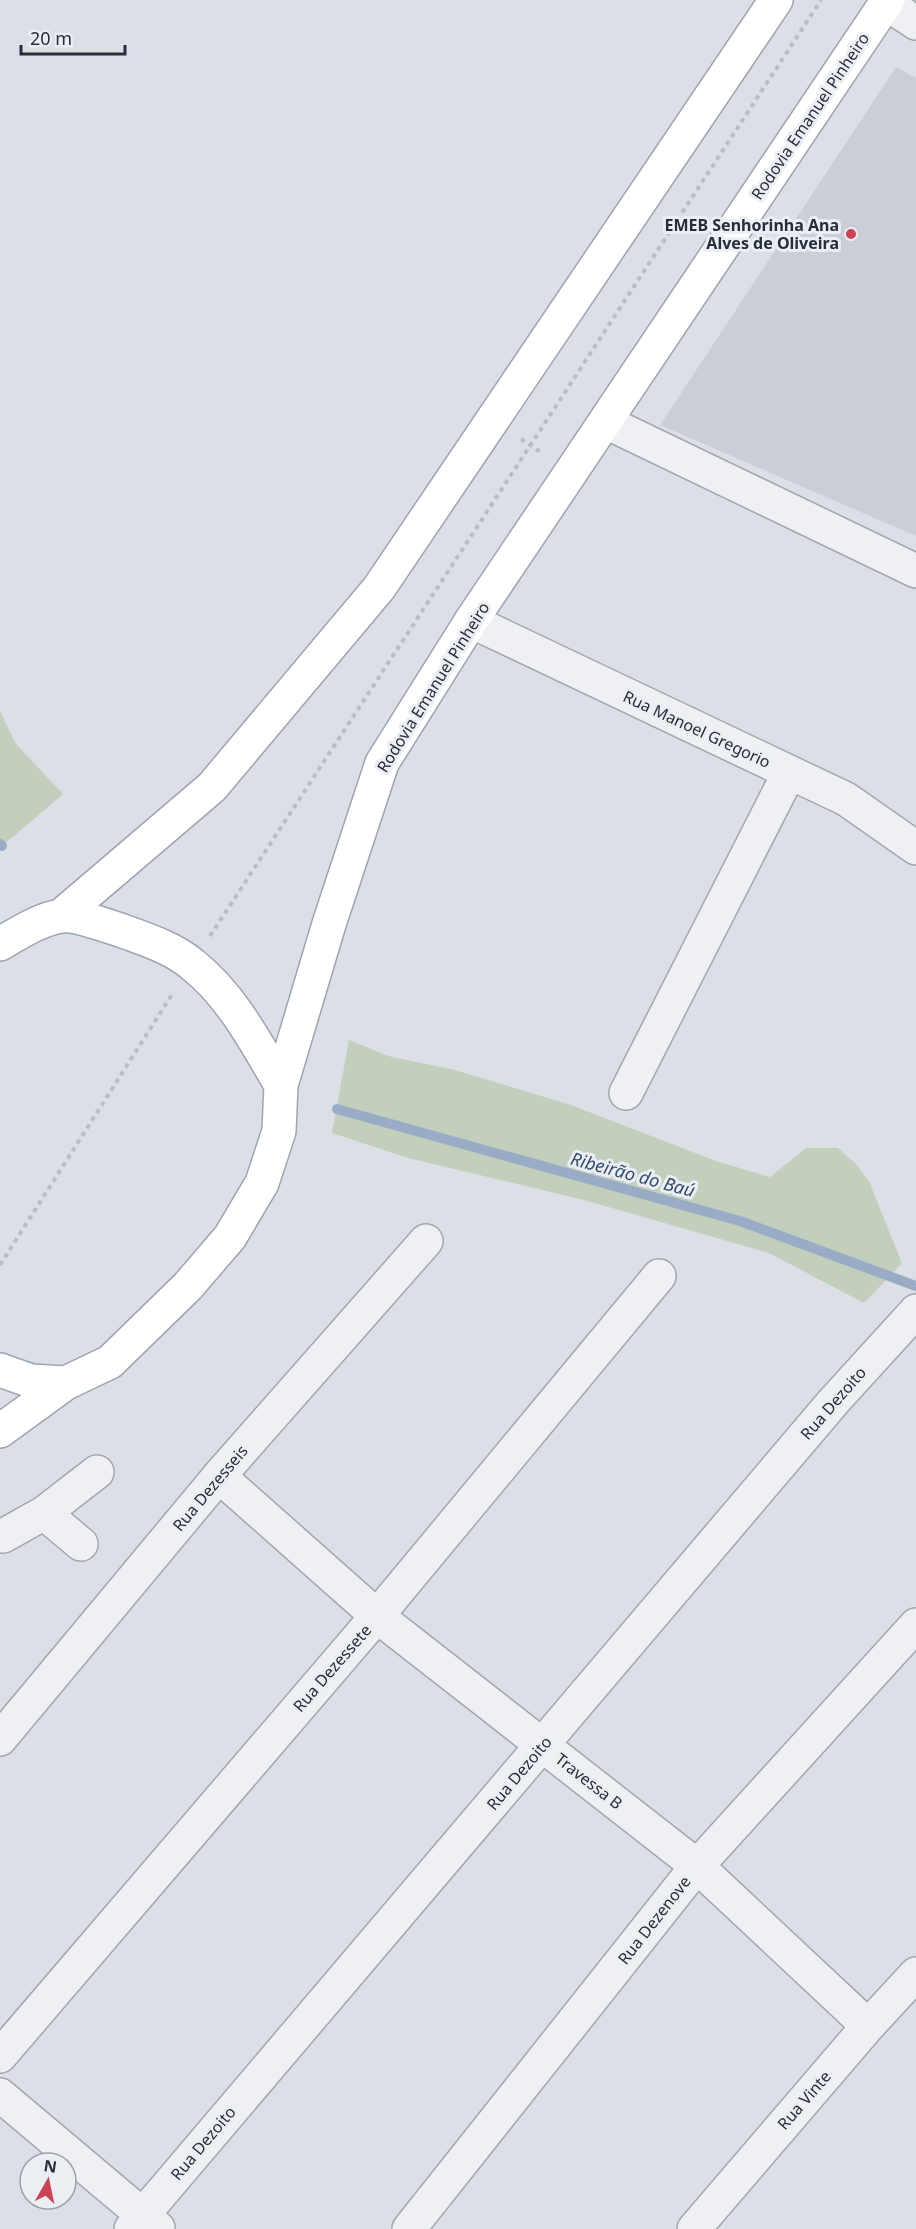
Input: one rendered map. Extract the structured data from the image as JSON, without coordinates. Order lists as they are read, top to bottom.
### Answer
{
  "streets": {
    "main road": ["Rodovia Emanuel Pinheiro"],
    "street": [
      "Rua Manoel Gregorio",
      "Rua Dezoito",
      "Rua Dezesseis",
      "Rua Dezessete",
      "Travessa B",
      "Rua Dezenove",
      "Rua Vinte"
    ]
  },
  "crossings": [
    ["Rodovia Emanuel Pinheiro", "Rua Manoel Gregorio"],
    ["Rua Dezoito", "Travessa B"],
    ["Rua Dezesseis", "Travessa B"],
    ["Rua Dezessete", "Travessa B"],
    ["Travessa B", "Rua Dezenove"],
    ["Travessa B", "Rua Vinte"]
  ],
  "water": ["Ribeirão do Baú"],
  "places": ["EMEB Senhorinha Ana Alves de Oliveira"],
  "scale_bar": "20 m",
  "north": "top"
}
